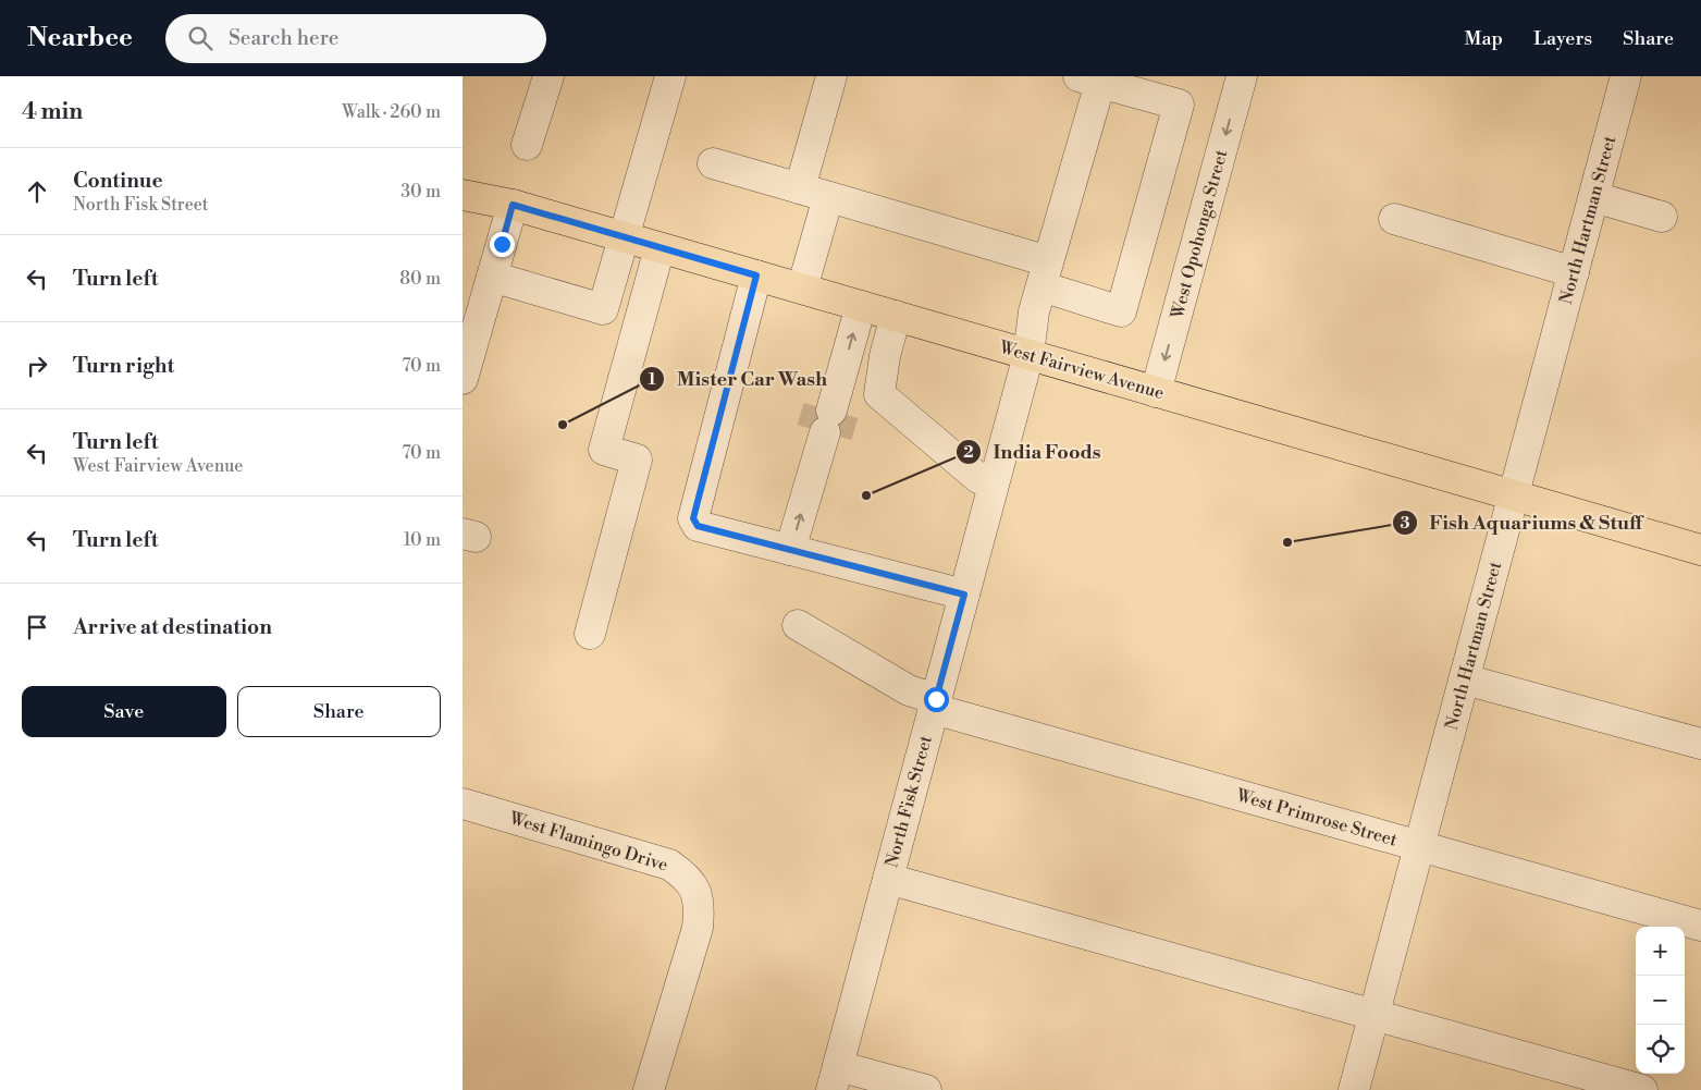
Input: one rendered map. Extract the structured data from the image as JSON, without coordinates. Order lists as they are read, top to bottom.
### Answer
{
  "streets": {
    "main road": ["West Fairview Avenue"],
    "street": [
      "North Hartman Street",
      "West Opohonga Street",
      "North Fisk Street",
      "West Primrose Street",
      "West Flamingo Drive"
    ]
  },
  "crossings": [
    ["North Hartman Street", "West Fairview Avenue"],
    ["North Hartman Street", "West Primrose Street"],
    ["West Opohonga Street", "West Fairview Avenue"],
    ["West Fairview Avenue", "North Fisk Street"],
    ["North Fisk Street", "West Primrose Street"]
  ],
  "one_way": ["West Opohonga Street"],
  "places": ["Mister Car Wash", "India Foods", "Fish Aquariums & Stuff"],
  "page": {
    "header": "Nearbee",
    "search": "Search here",
    "nav": ["Map", "Layers", "Share"],
    "heading": ["4 min", "Walk · 260 m"],
    "list": [
      ["Continue", "North Fisk Street", "30 m"],
      ["Turn left", "80 m"],
      ["Turn right", "70 m"],
      ["Turn left", "West Fairview Avenue", "70 m"],
      ["Turn left", "10 m"],
      "Arrive at destination"
    ],
    "buttons": ["Save", "Share"],
    "map_buttons": ["+", "−"]
  }
}
